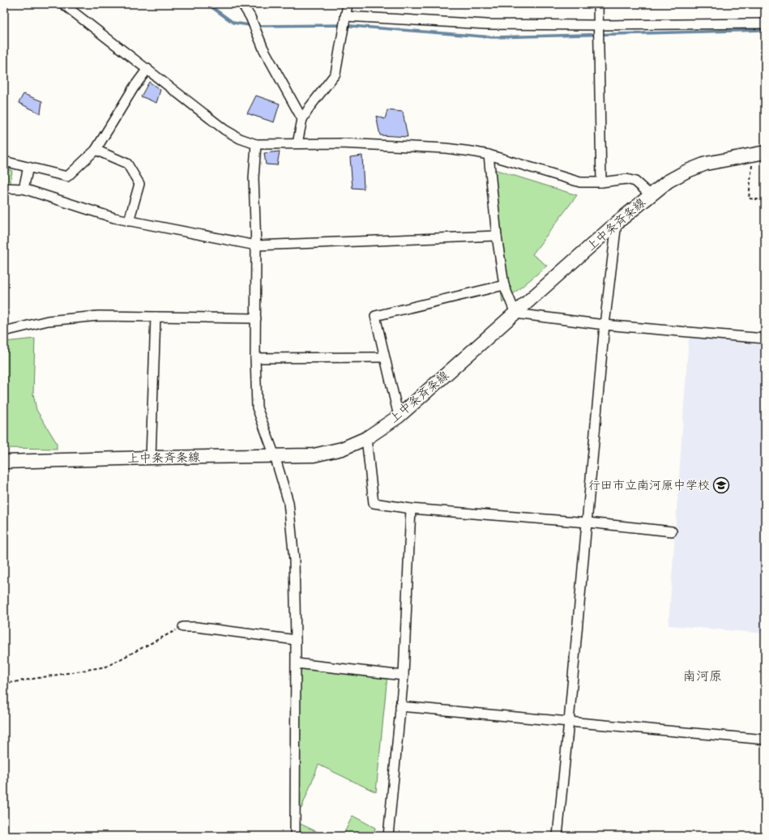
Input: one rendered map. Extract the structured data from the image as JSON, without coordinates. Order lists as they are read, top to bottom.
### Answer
{
  "streets": {
    "main road": ["上中条斉条線"]
  },
  "districts": ["南河原"],
  "places": {
    "school or university": ["行田市立南河原中学校"]
  }
}
